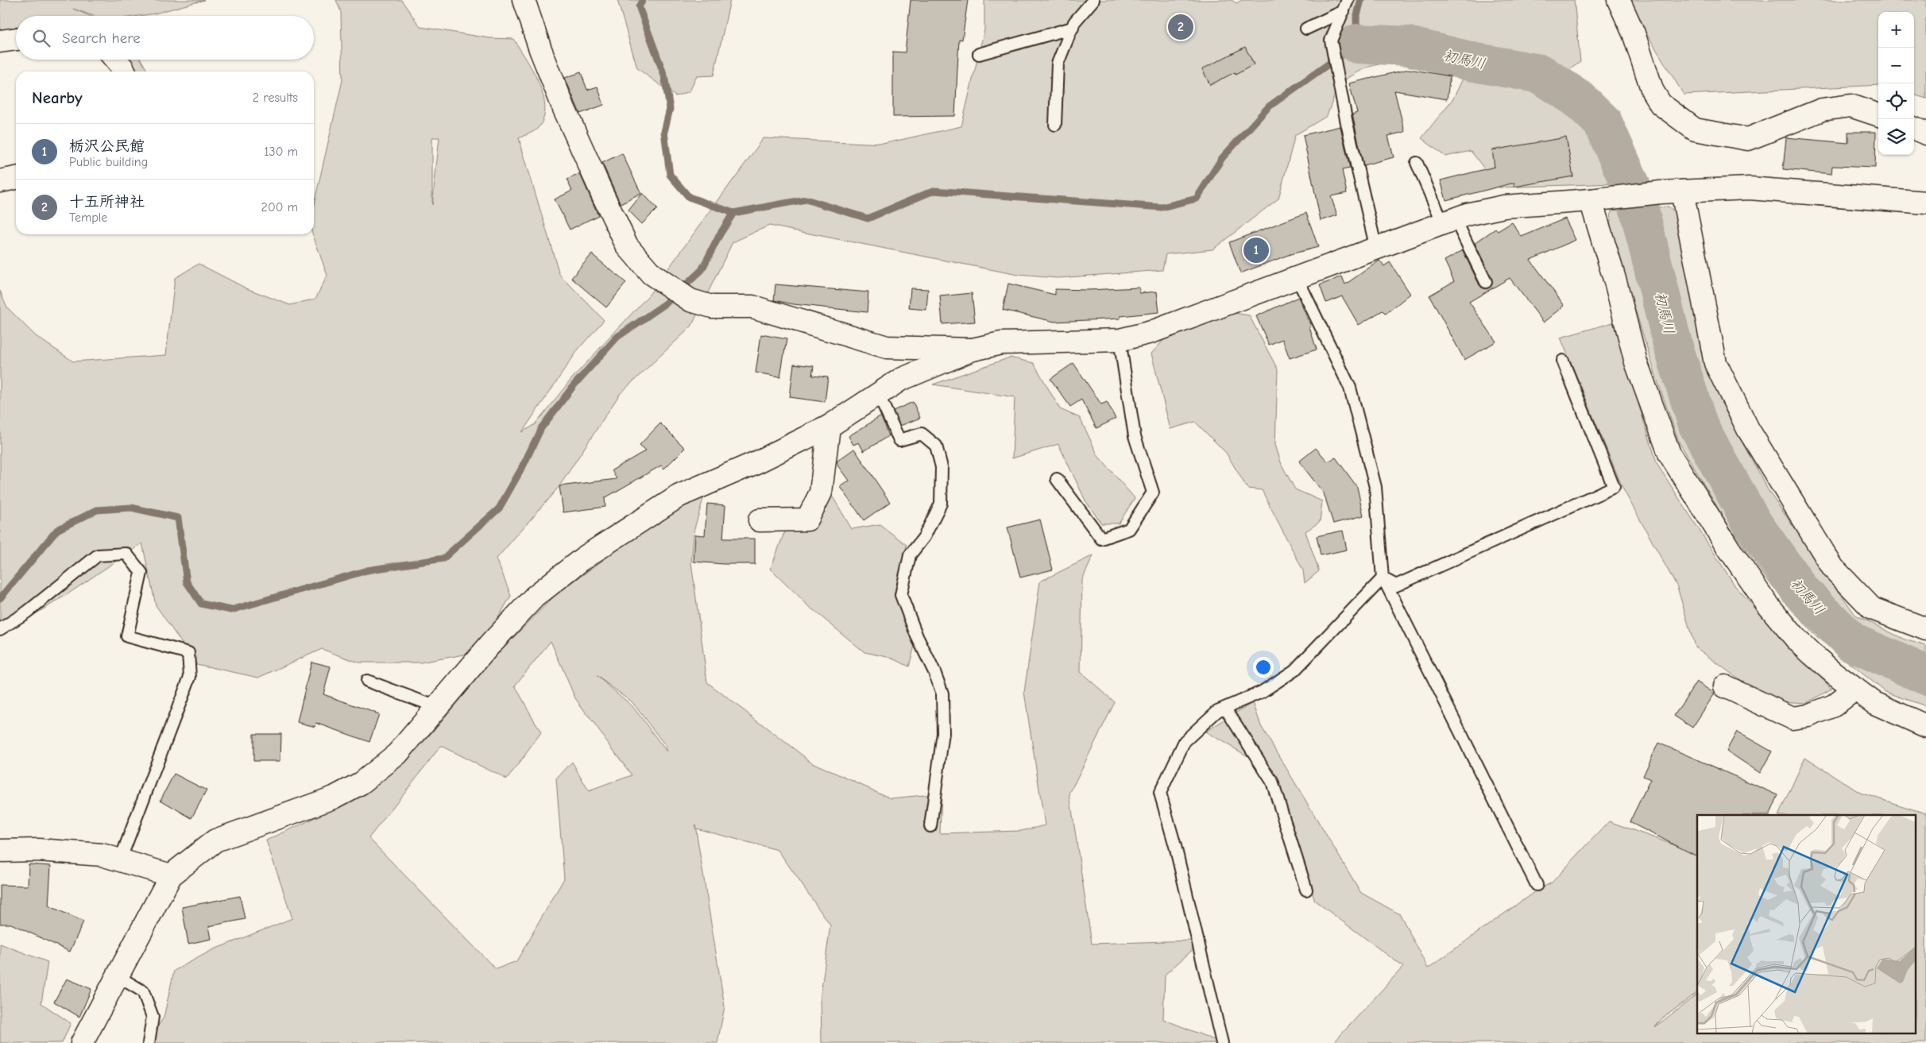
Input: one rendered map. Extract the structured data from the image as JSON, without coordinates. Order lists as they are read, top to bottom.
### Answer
{
  "water": ["初馬川"],
  "page": {
    "map_buttons": ["+", "−"],
    "pins": ["2", "1"],
    "search": "Search here",
    "heading": ["Nearby", "2 results"],
    "list": [
      {
        "mark": "1",
        "name": "栃沢公民館",
        "note": "Public building",
        "value": "130 m"
      },
      {
        "mark": "2",
        "name": "十五所神社",
        "note": "Temple",
        "value": "200 m"
      }
    ]
  }
}
